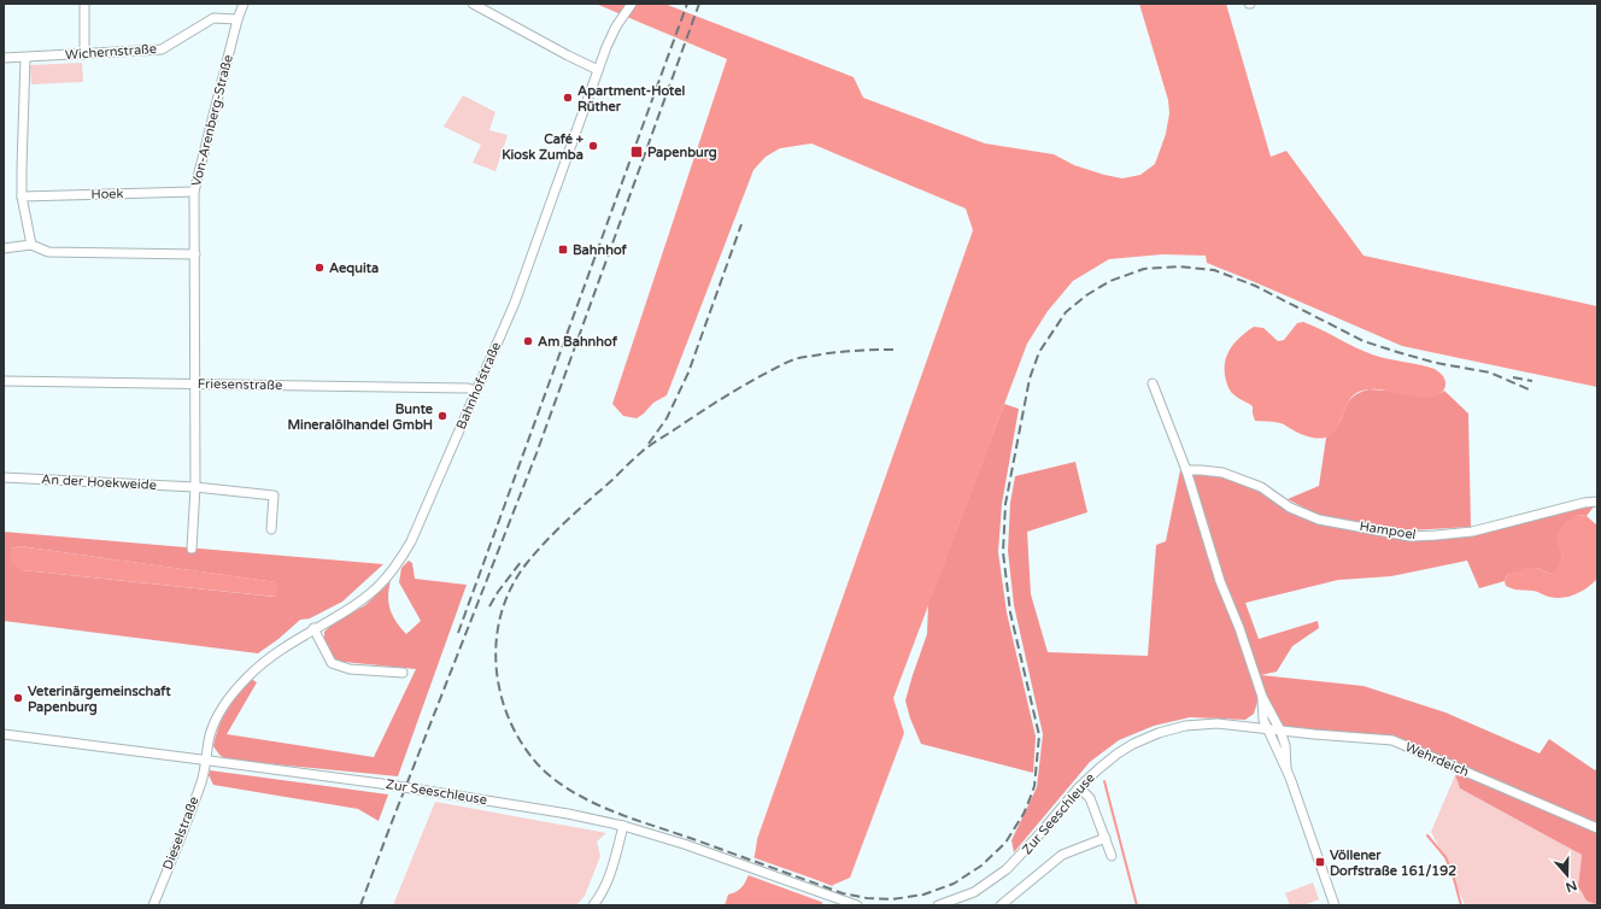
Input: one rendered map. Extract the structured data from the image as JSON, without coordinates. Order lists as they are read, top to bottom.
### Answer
{
  "streets": {
    "street": [
      "Wichernstraße",
      "Von-Arenberg-Straße",
      "Hoek",
      "Friesenstraße",
      "Bahnhofstraße",
      "An der Hoekweide",
      "Hampoel",
      "Wehrdeich",
      "Zur Seeschleuse",
      "Dieselstraße"
    ]
  },
  "crossings": [
    ["Wichernstraße", "Von-Arenberg-Straße"],
    ["Von-Arenberg-Straße", "Hoek"],
    ["Von-Arenberg-Straße", "Friesenstraße"],
    ["Friesenstraße", "Bahnhofstraße"],
    ["Bahnhofstraße", "Zur Seeschleuse"],
    ["Bahnhofstraße", "Dieselstraße"],
    ["Wehrdeich", "Zur Seeschleuse"],
    ["Zur Seeschleuse", "Dieselstraße"]
  ],
  "places": {
    "other": [
      "Apartment-Hotel Rüther",
      "Café + Kiosk Zumba",
      "Aequita",
      "Am Bahnhof",
      "Bunte Mineralölhandel GmbH",
      "Veterinärgemeinschaft Papenburg"
    ],
    "transit": ["Papenburg", "Bahnhof", "Völlener Dorfstraße 161/192"]
  },
  "north": "bottom"
}
